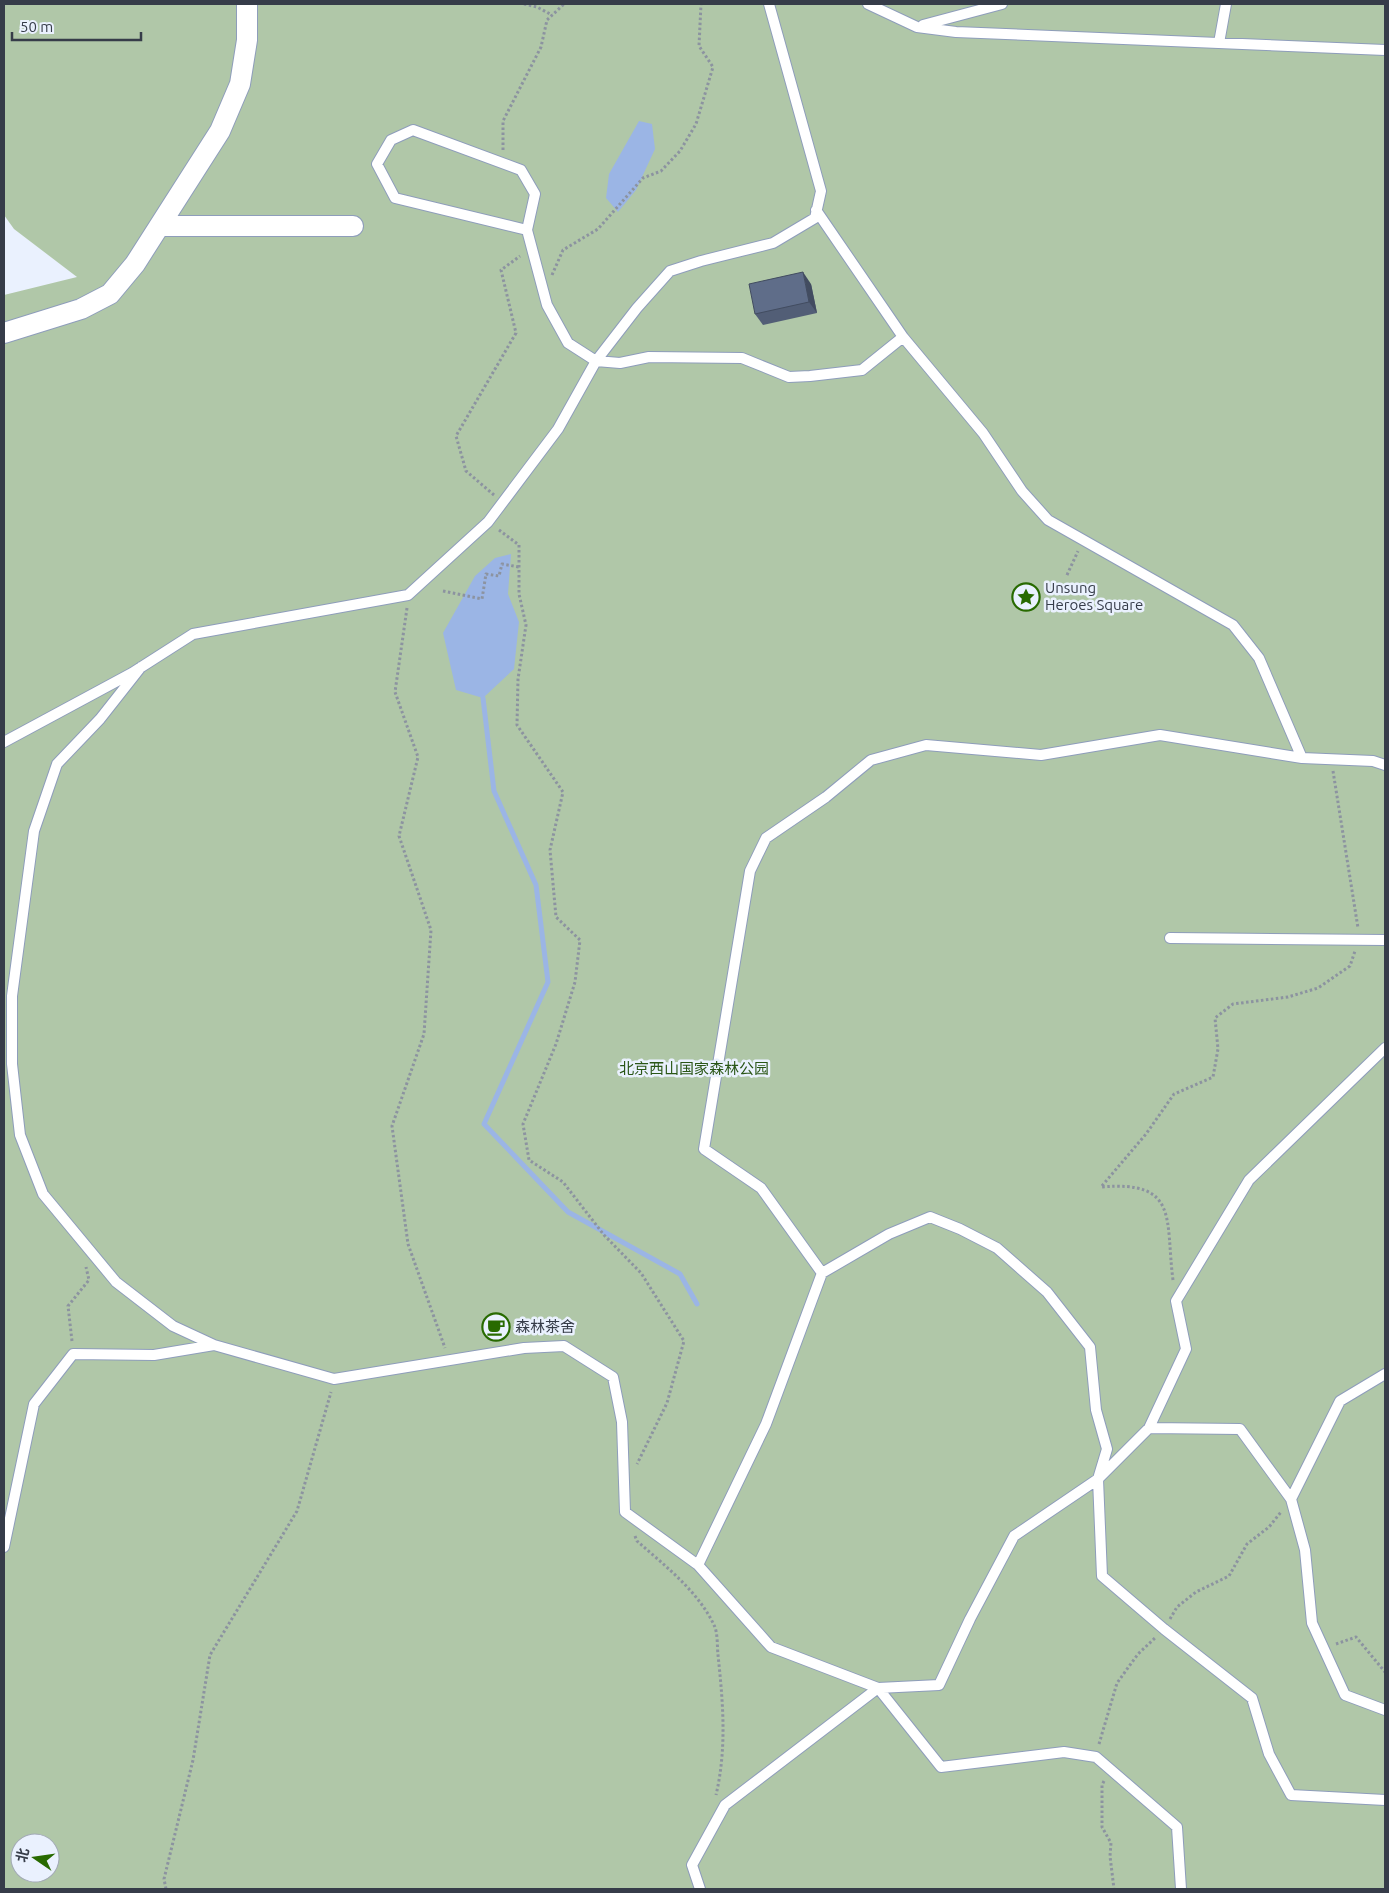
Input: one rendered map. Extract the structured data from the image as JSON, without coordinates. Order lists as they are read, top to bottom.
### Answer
{
  "parks": ["北京西山国家森林公园"],
  "places": {
    "place": ["Unsung Heroes Square"],
    "cafe": ["森林茶舍"]
  },
  "scale_bar": "50 m",
  "north": "left"
}
